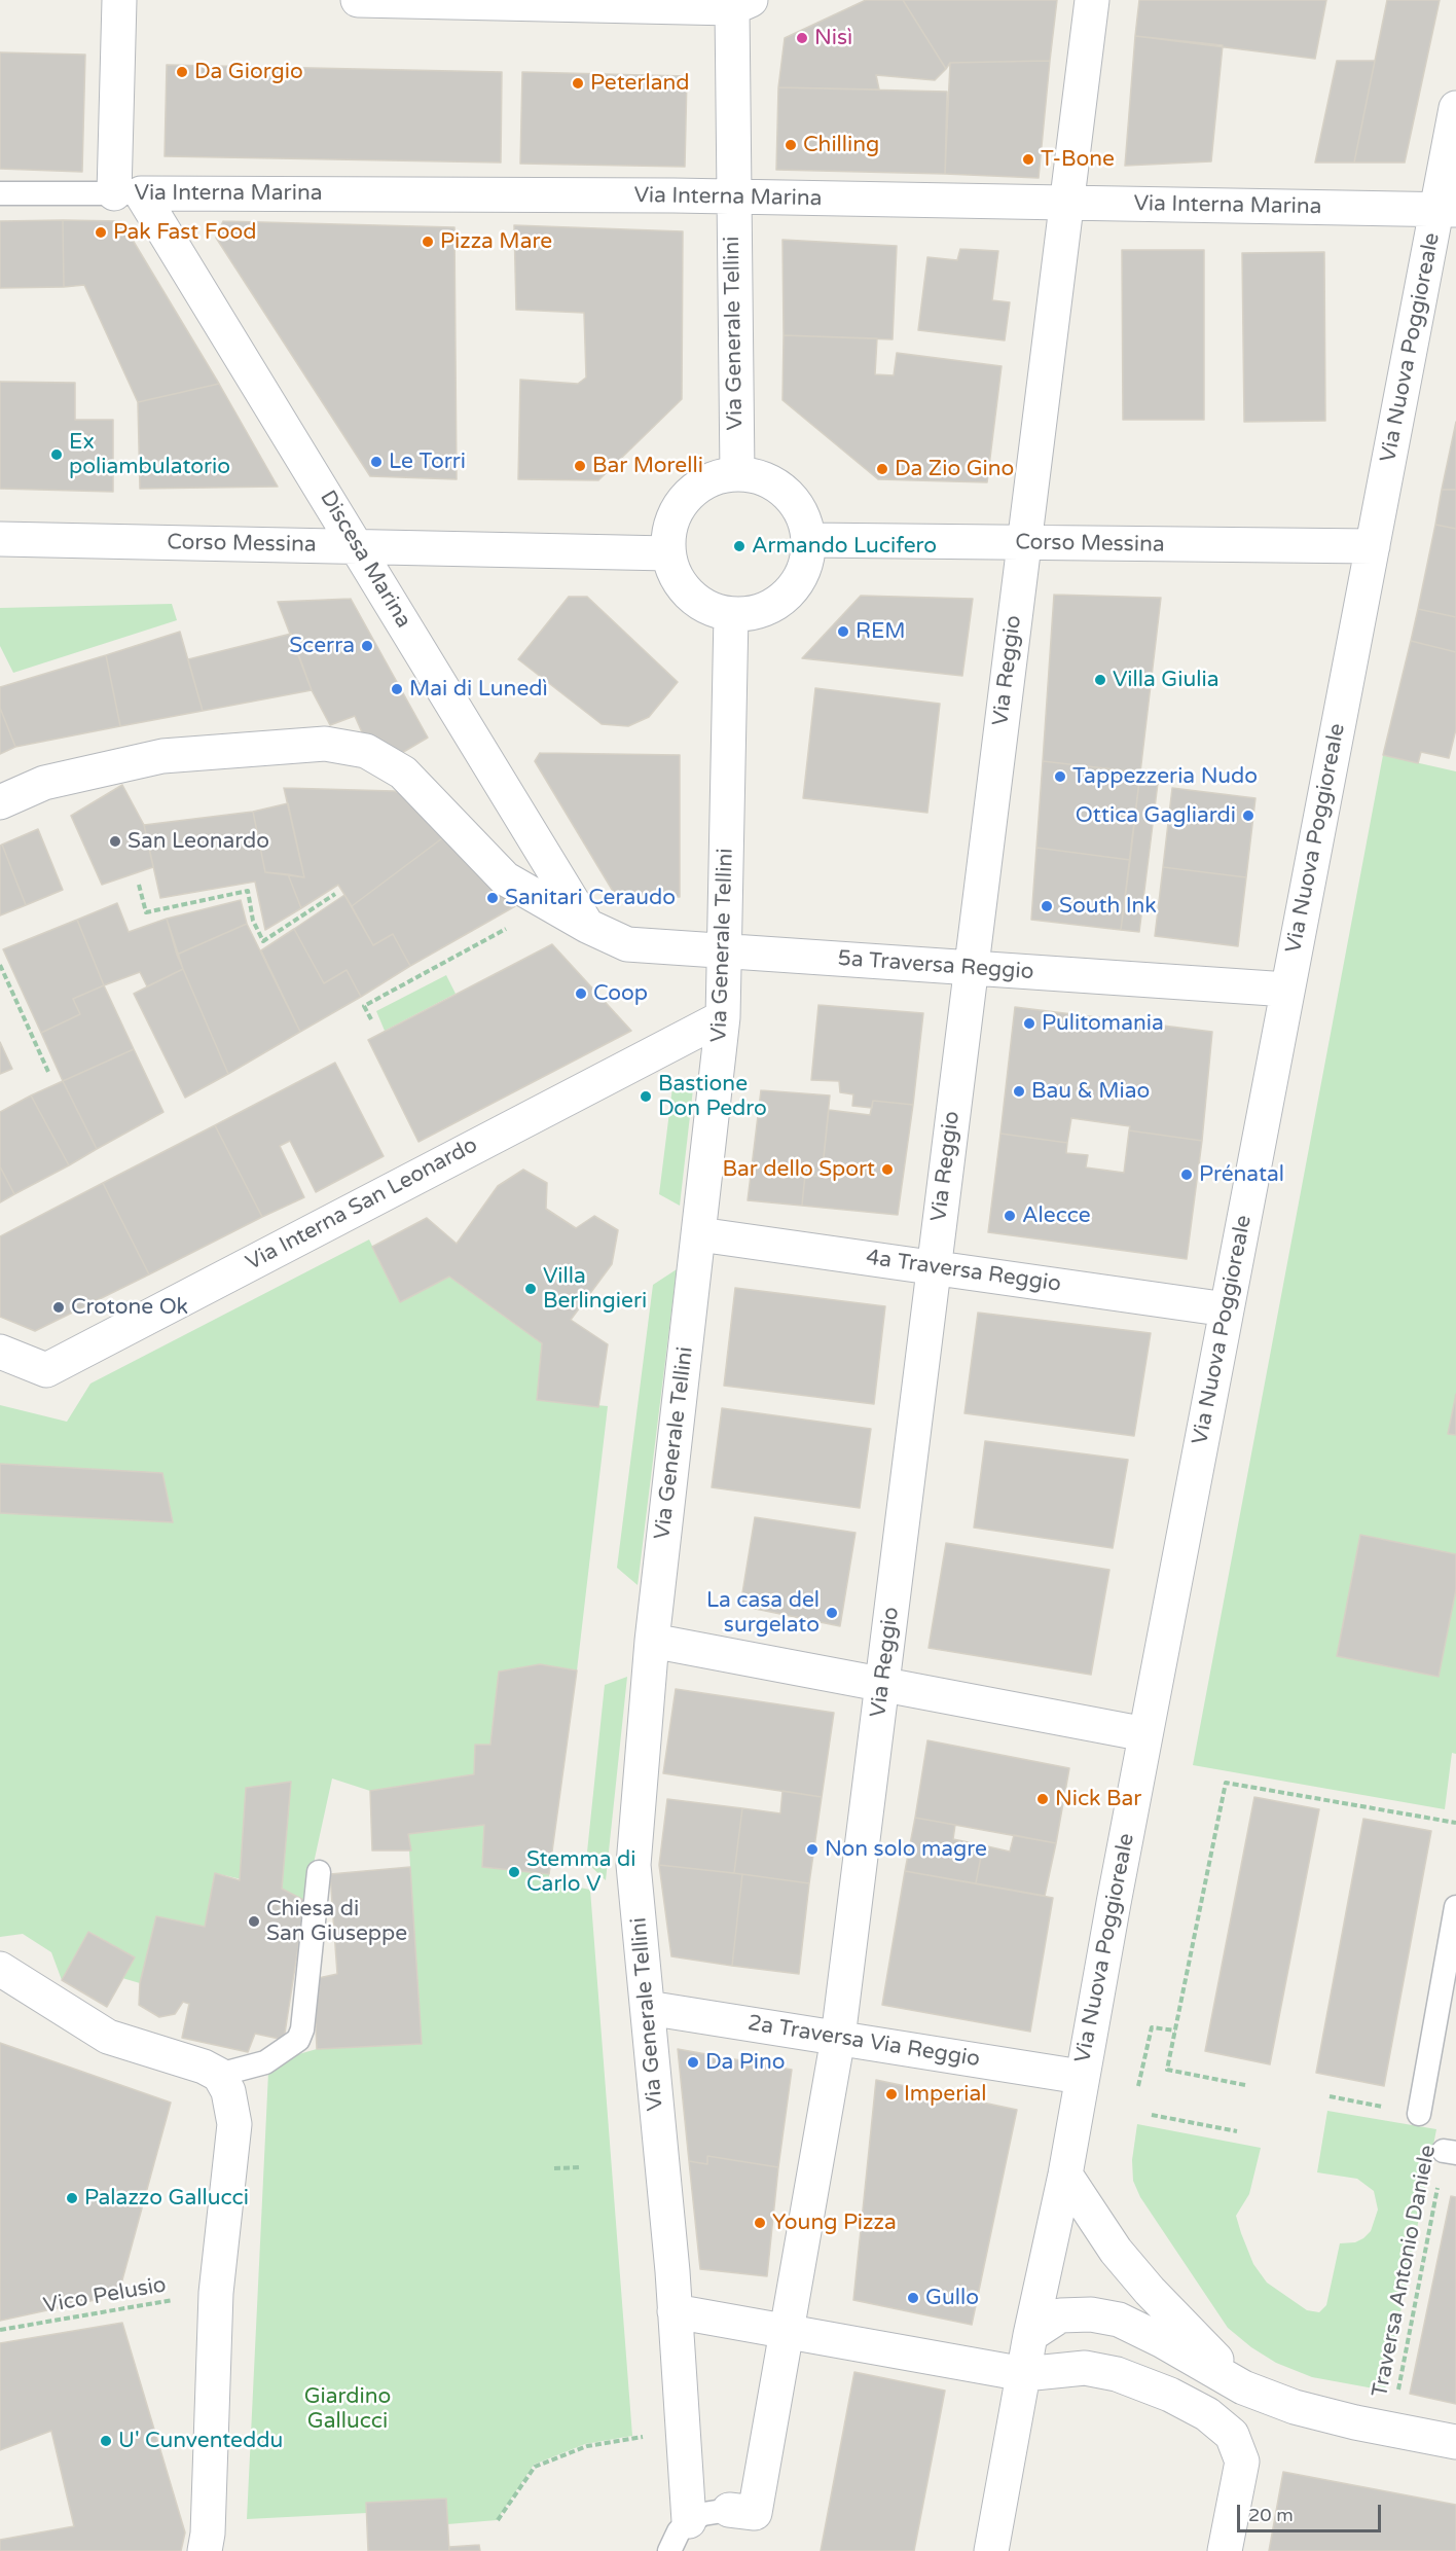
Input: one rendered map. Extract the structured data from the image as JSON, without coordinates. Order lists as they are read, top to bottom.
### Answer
{
  "streets": {
    "street": [
      "Via Interna Marina",
      "Via Generale Tellini",
      "Via Nuova Poggioreale",
      "Corso Messina",
      "Discesa Marina",
      "Via Reggio",
      "5a Traversa Reggio",
      "Via Interna San Leonardo",
      "4a Traversa Reggio",
      "2a Traversa Via Reggio"
    ],
    "path": ["Traversa Antonio Daniele", "Vico Pelusio"]
  },
  "crossings": [
    ["Via Interna Marina", "Via Generale Tellini"],
    ["Via Interna Marina", "Via Nuova Poggioreale"],
    ["Via Interna Marina", "Discesa Marina"],
    ["Via Interna Marina", "Via Reggio"],
    ["Via Generale Tellini", "Corso Messina"],
    ["Via Generale Tellini", "5a Traversa Reggio"],
    ["Via Generale Tellini", "Via Interna San Leonardo"],
    ["Via Generale Tellini", "4a Traversa Reggio"],
    ["Via Generale Tellini", "2a Traversa Via Reggio"],
    ["Via Nuova Poggioreale", "Corso Messina"],
    ["Via Nuova Poggioreale", "5a Traversa Reggio"],
    ["Via Nuova Poggioreale", "4a Traversa Reggio"],
    ["Via Nuova Poggioreale", "2a Traversa Via Reggio"],
    ["Corso Messina", "Discesa Marina"],
    ["Corso Messina", "Via Reggio"],
    ["Discesa Marina", "5a Traversa Reggio"],
    ["Via Reggio", "5a Traversa Reggio"],
    ["Via Reggio", "4a Traversa Reggio"],
    ["Via Reggio", "2a Traversa Via Reggio"]
  ],
  "parks": ["Giardino Gallucci"],
  "places": [
    "Nisì",
    "Da Giorgio",
    "Peterland",
    "Chilling",
    "T-Bone",
    "Pak Fast Food",
    "Pizza Mare",
    "Ex poliambulatorio",
    "Le Torri",
    "Bar Morelli",
    "Da Zio Gino",
    "Armando Lucifero",
    "REM",
    "Scerra",
    "Villa Giulia",
    "Mai di Lunedì",
    "Tappezzeria Nudo",
    "Ottica Gagliardi",
    "San Leonardo",
    "Sanitari Ceraudo",
    "South Ink",
    "Coop",
    "Pulitomania",
    "Bau & Miao",
    "Bastione Don Pedro",
    "Bar dello Sport",
    "Prénatal",
    "Alecce",
    "Villa Berlingieri",
    "Crotone Ok",
    "La casa del surgelato",
    "Nick Bar",
    "Non solo magre",
    "Stemma di Carlo V",
    "Chiesa di San Giuseppe",
    "Da Pino",
    "Imperial",
    "Palazzo Gallucci",
    "Young Pizza",
    "Gullo",
    "U' Cunventeddu"
  ],
  "scale_bar": "20 m"
}
